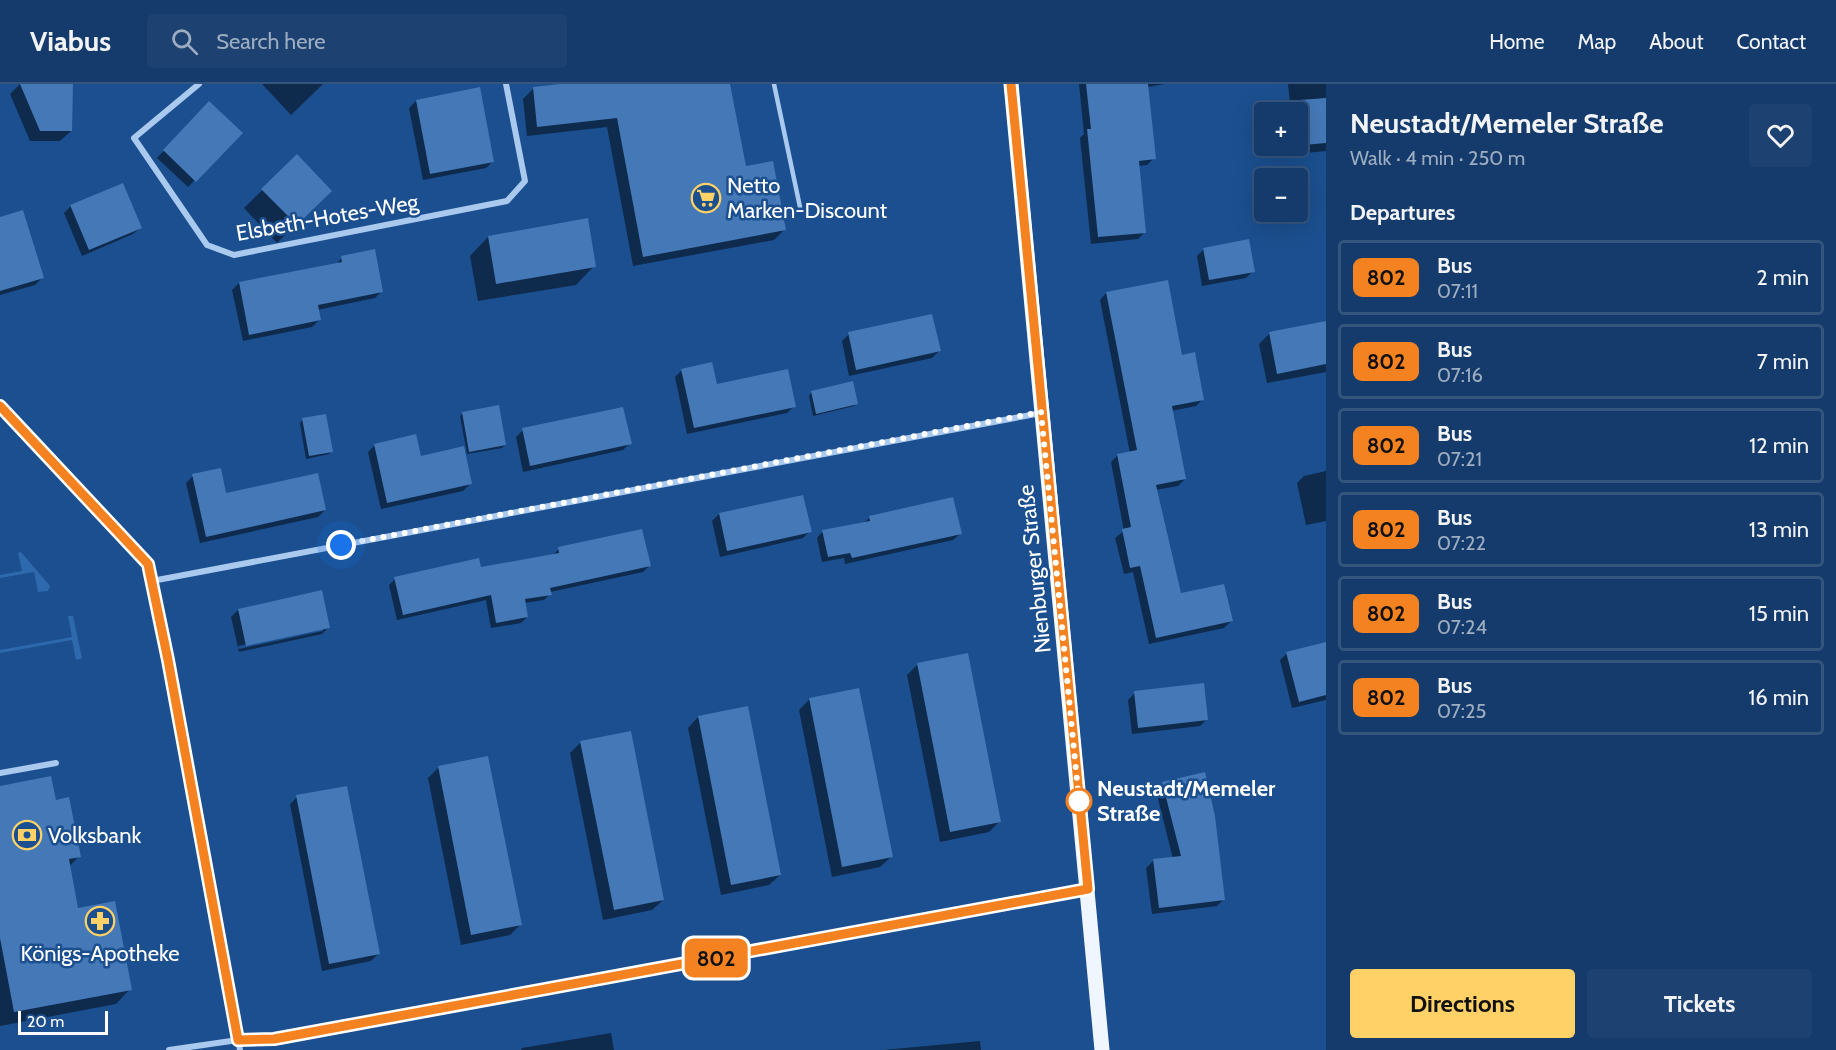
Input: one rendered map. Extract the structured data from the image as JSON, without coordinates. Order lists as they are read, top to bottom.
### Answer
{
  "streets": {
    "main road": ["Nienburger Straße"],
    "street": ["Elsbeth-Hotes-Weg"]
  },
  "places": {
    "supermarket": ["Netto Marken-Discount"],
    "other": ["Neustadt/Memeler Straße"],
    "bank": ["Volksbank"],
    "pharmacy": ["Königs-Apotheke"]
  },
  "lines": ["bus line 802"],
  "scale_bar": "20 m",
  "page": {
    "header": "Viabus",
    "search": "Search here",
    "nav": [
      "Home",
      "Map",
      "About",
      "Contact"
    ],
    "on_map": "802",
    "heading": [
      ["Neustadt/Memeler Straße", "Walk · 4 min · 250 m"],
      "Departures"
    ],
    "map_buttons": ["+", "−"],
    "list": [
      {
        "mark": "802",
        "name": "Bus",
        "note": "07:11",
        "value": "2 min"
      },
      {
        "mark": "802",
        "name": "Bus",
        "note": "07:16",
        "value": "7 min"
      },
      {
        "mark": "802",
        "name": "Bus",
        "note": "07:21",
        "value": "12 min"
      },
      {
        "mark": "802",
        "name": "Bus",
        "note": "07:22",
        "value": "13 min"
      },
      {
        "mark": "802",
        "name": "Bus",
        "note": "07:24",
        "value": "15 min"
      },
      {
        "mark": "802",
        "name": "Bus",
        "note": "07:25",
        "value": "16 min"
      }
    ],
    "buttons": ["Directions", "Tickets"],
    "scale": "20 m"
  }
}
